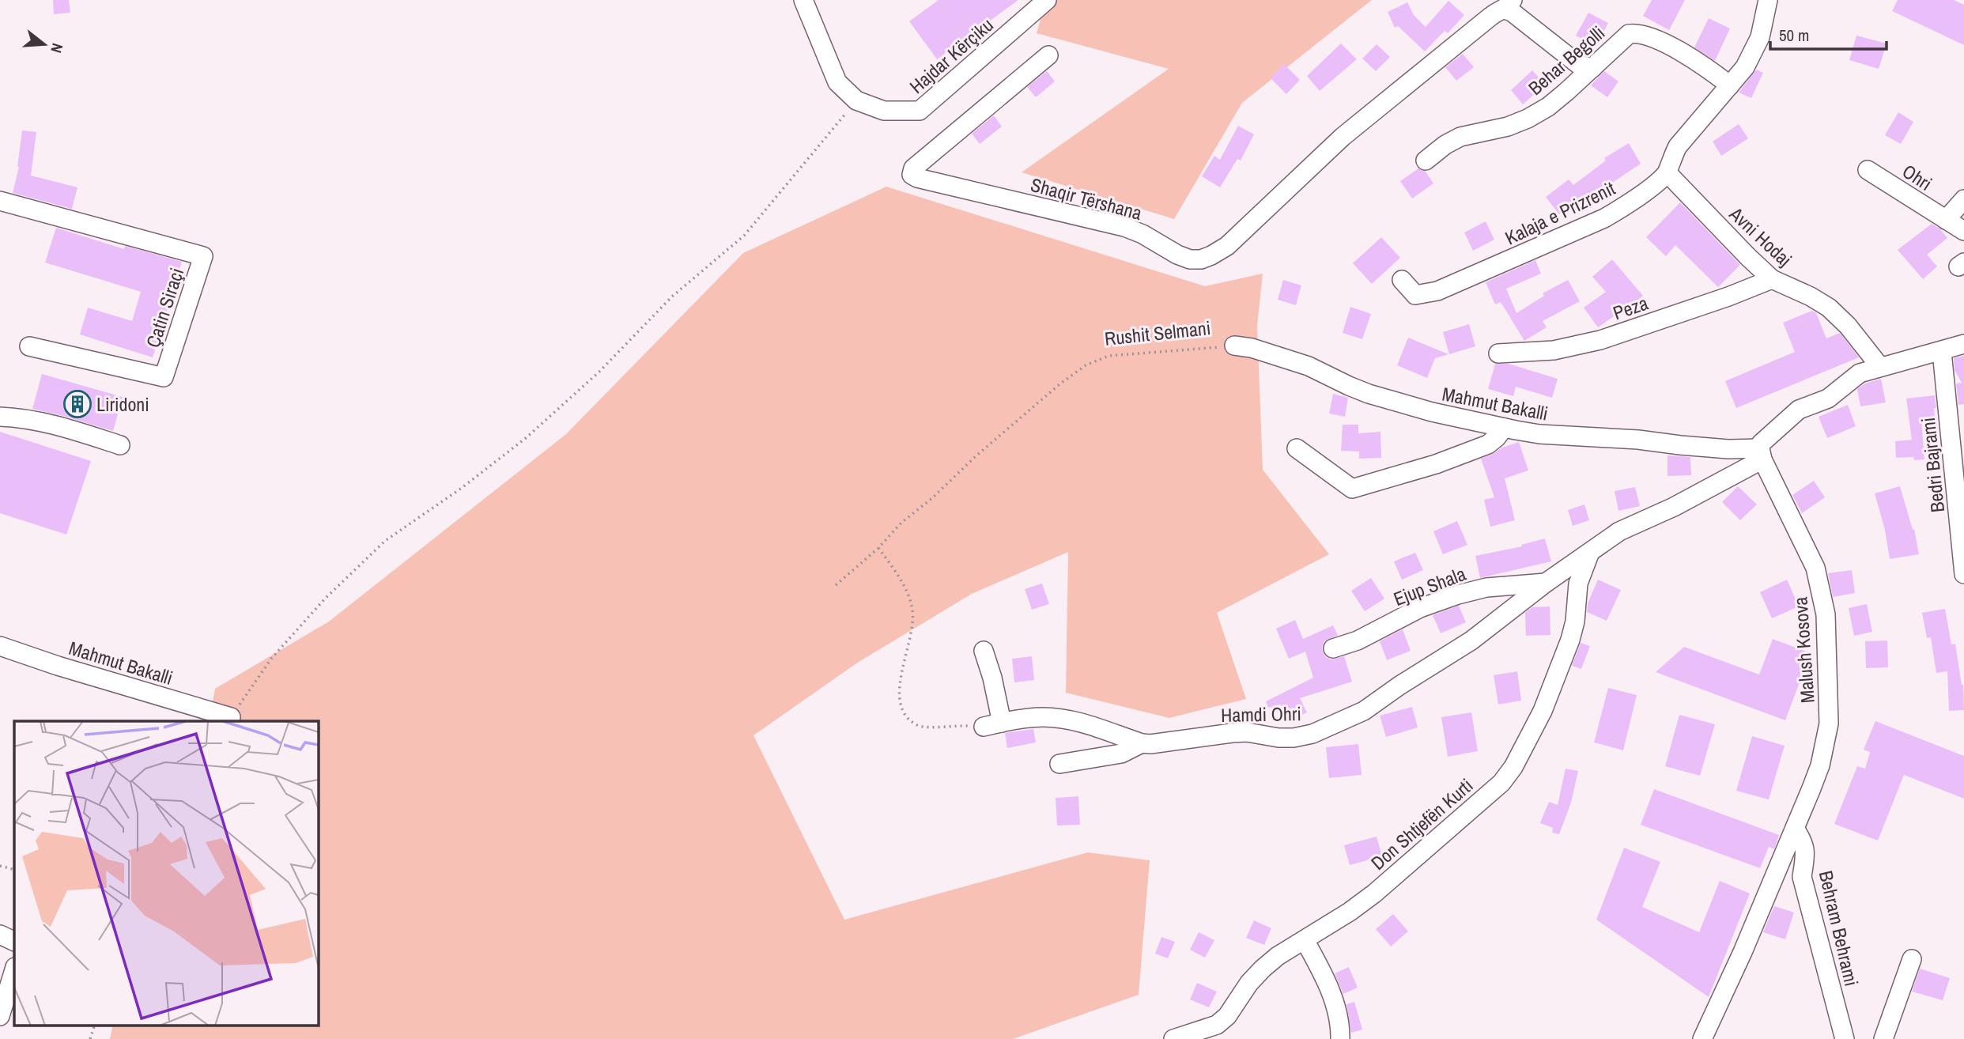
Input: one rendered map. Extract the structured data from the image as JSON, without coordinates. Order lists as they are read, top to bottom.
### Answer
{
  "streets": {
    "street": [
      "Hajdar Kërçiku",
      "Behar Begolli",
      "Ohri",
      "Shaqir Tërshana",
      "Kalaja e Prizrenit",
      "Avni Hodaj",
      "Çatin Siraçi",
      "Peza",
      "Mahmut Bakalli",
      "Bedri Bajrami",
      "Ejup Shala",
      "Malush Kosova",
      "Hamdi Ohri",
      "Don Shtjefën Kurti",
      "Behram Behrami"
    ],
    "path": ["Rushit Selmani"]
  },
  "crossings": [
    ["Behar Begolli", "Shaqir Tërshana"],
    ["Kalaja e Prizrenit", "Avni Hodaj"],
    ["Avni Hodaj", "Peza"],
    ["Rushit Selmani", "Mahmut Bakalli"],
    ["Mahmut Bakalli", "Malush Kosova"],
    ["Ejup Shala", "Hamdi Ohri"],
    ["Malush Kosova", "Behram Behrami"]
  ],
  "places": {
    "building": ["Liridoni"]
  },
  "scale_bar": "50 m",
  "north": "right"
}
